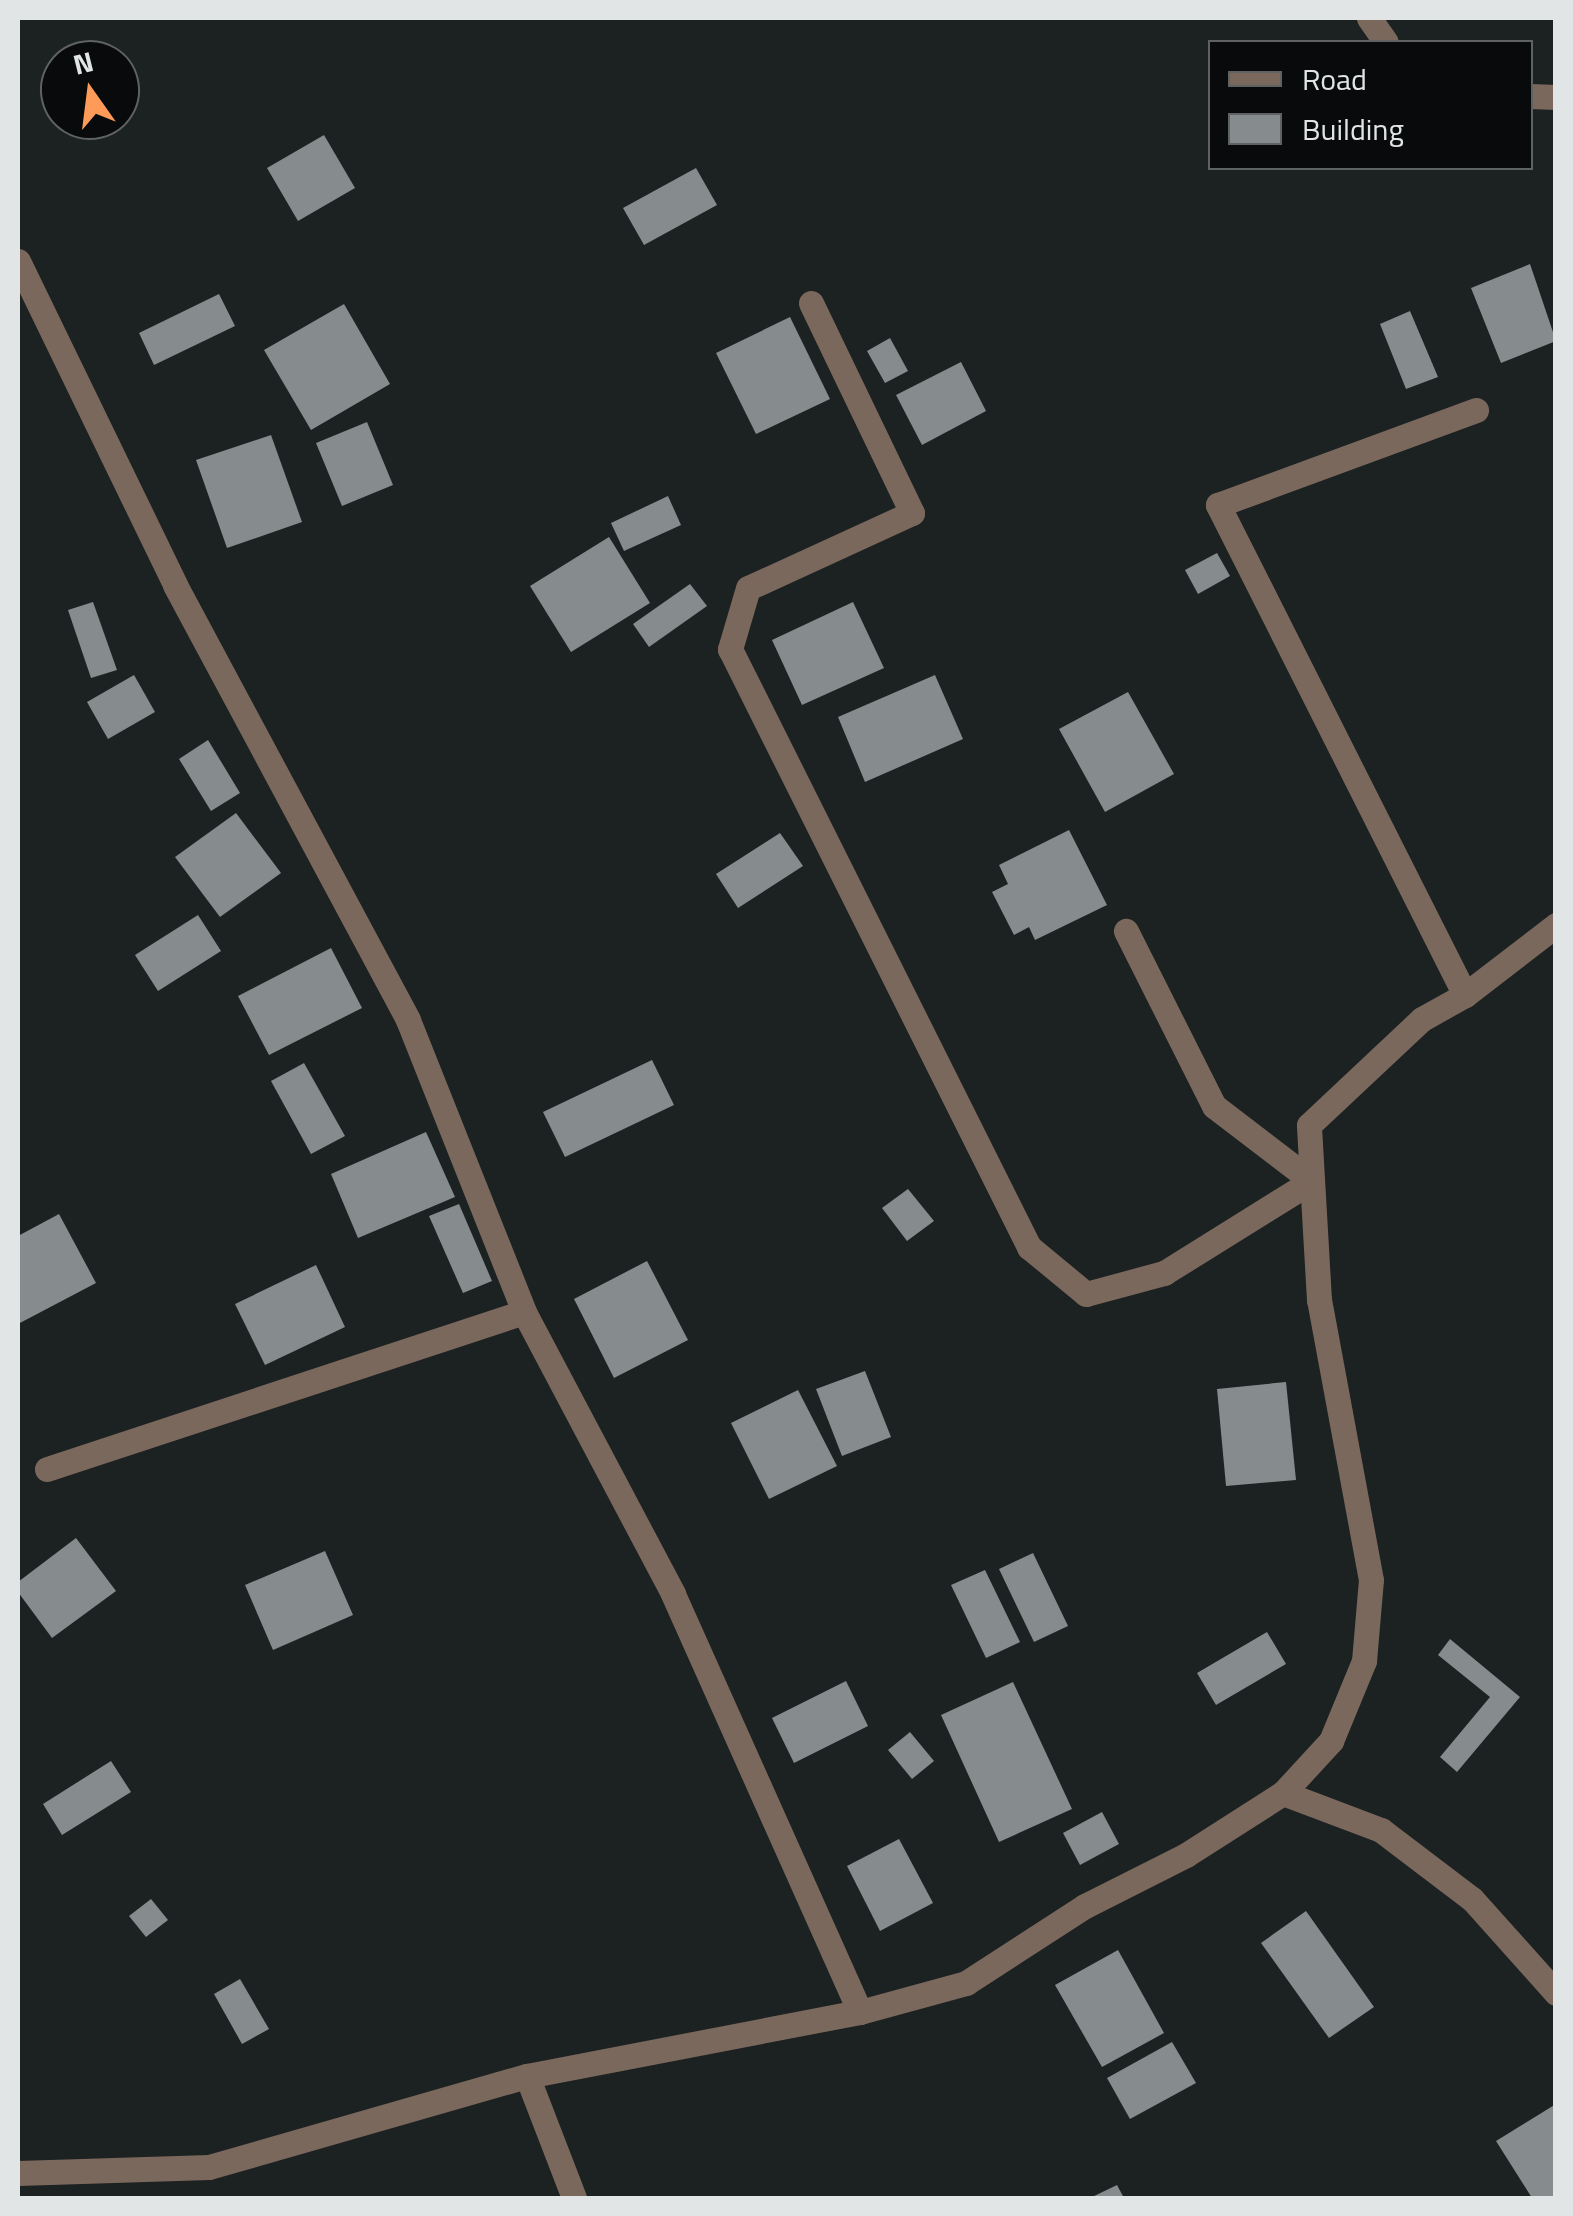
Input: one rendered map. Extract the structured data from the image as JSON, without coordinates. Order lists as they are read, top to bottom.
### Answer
{
  "legend": ["Road", "Building"],
  "north": "top"
}
